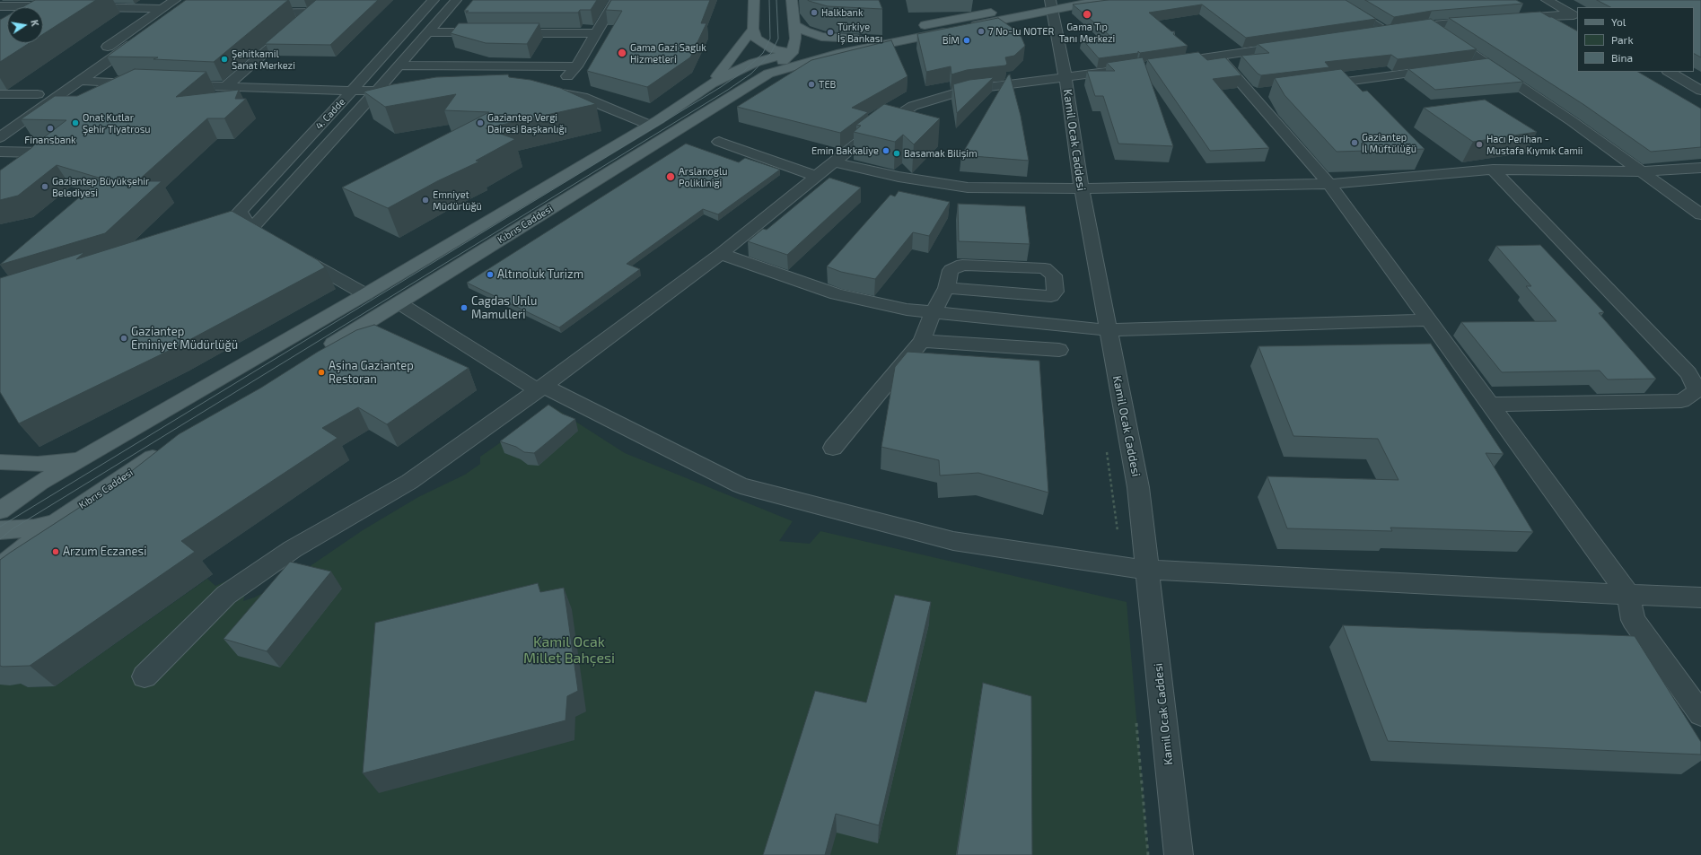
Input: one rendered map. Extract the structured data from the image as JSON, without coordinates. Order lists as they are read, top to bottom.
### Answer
{
  "streets": {
    "main road": ["Kıbrıs Caddesi"],
    "street": ["4. Cadde", "Kamil Ocak Caddesi"]
  },
  "crossings": [
    ["Kamil Ocak Caddesi", "Kıbrıs Caddesi"]
  ],
  "parks": ["Kamil Ocak Millet Bahçesi"],
  "places": [
    "Halkbank",
    "Gama Tıp Tanı Merkezi",
    "7 No-lu NOTER",
    "Türkiye İş Bankası",
    "BİM",
    "Gama Gazi Saglık Hizmetleri",
    "Şehitkamil Sanat Merkezi",
    "TEB",
    "Onat Kutlar Şehir Tiyatrosu",
    "Gaziantep Vergi Dairesi Başkanlığı",
    "Finansbank",
    "Gaziantep İl Müftülüğü",
    "Hacı Perihan - Mustafa Kıymık Camii",
    "Emin Bakkaliye",
    "Basamak Bilişim",
    "Arslanoglu Poliklinigi",
    "Gaziantep Büyükşehir Belediyesi",
    "Emniyet Müdürlüğü",
    "Altınoluk Turizm",
    "Cagdas Unlu Mamulleri",
    "Gaziantep Eminiyet Müdürlüğü",
    "Aşina Gaziantep Restoran",
    "Arzum Eczanesi"
  ],
  "legend": ["Yol", "Park", "Bina"],
  "north": "right"
}
